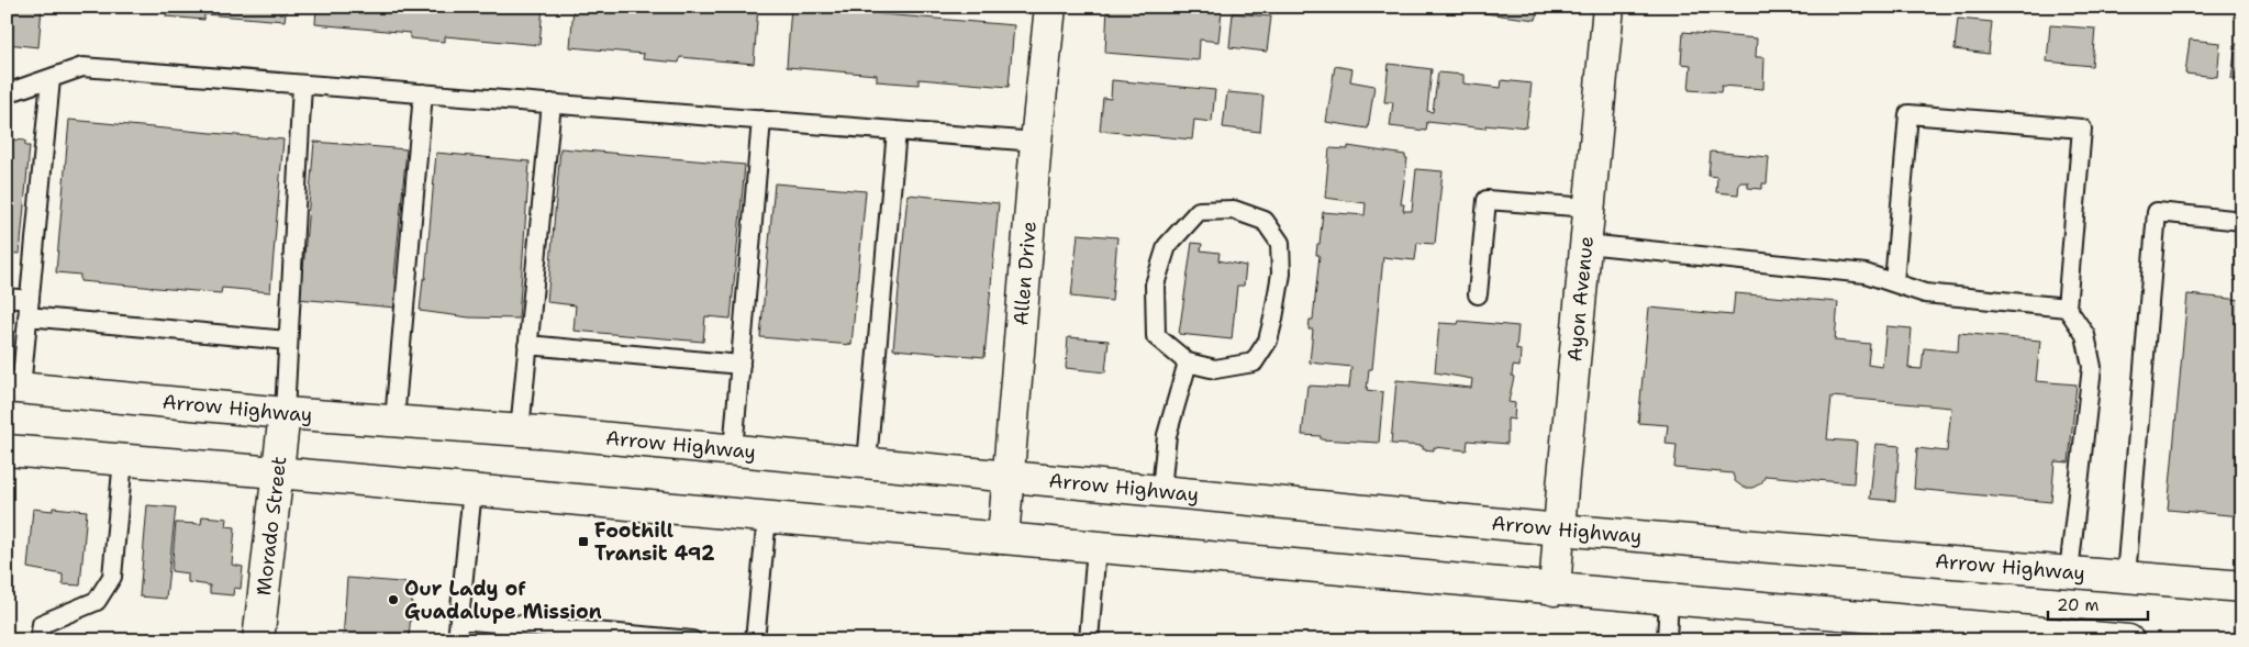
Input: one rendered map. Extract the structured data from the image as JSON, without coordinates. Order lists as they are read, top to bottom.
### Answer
{
  "streets": {
    "main road": [
      "Allen Drive",
      "Ayon Avenue",
      "Arrow Highway",
      "Morado Street"
    ]
  },
  "crossings": [
    ["Allen Drive", "Arrow Highway"],
    ["Ayon Avenue", "Arrow Highway"],
    ["Arrow Highway", "Morado Street"]
  ],
  "places": {
    "transit": ["Foothill Transit 492"],
    "other": ["Our Lady of Guadalupe Mission"]
  },
  "scale_bar": "20 m"
}
